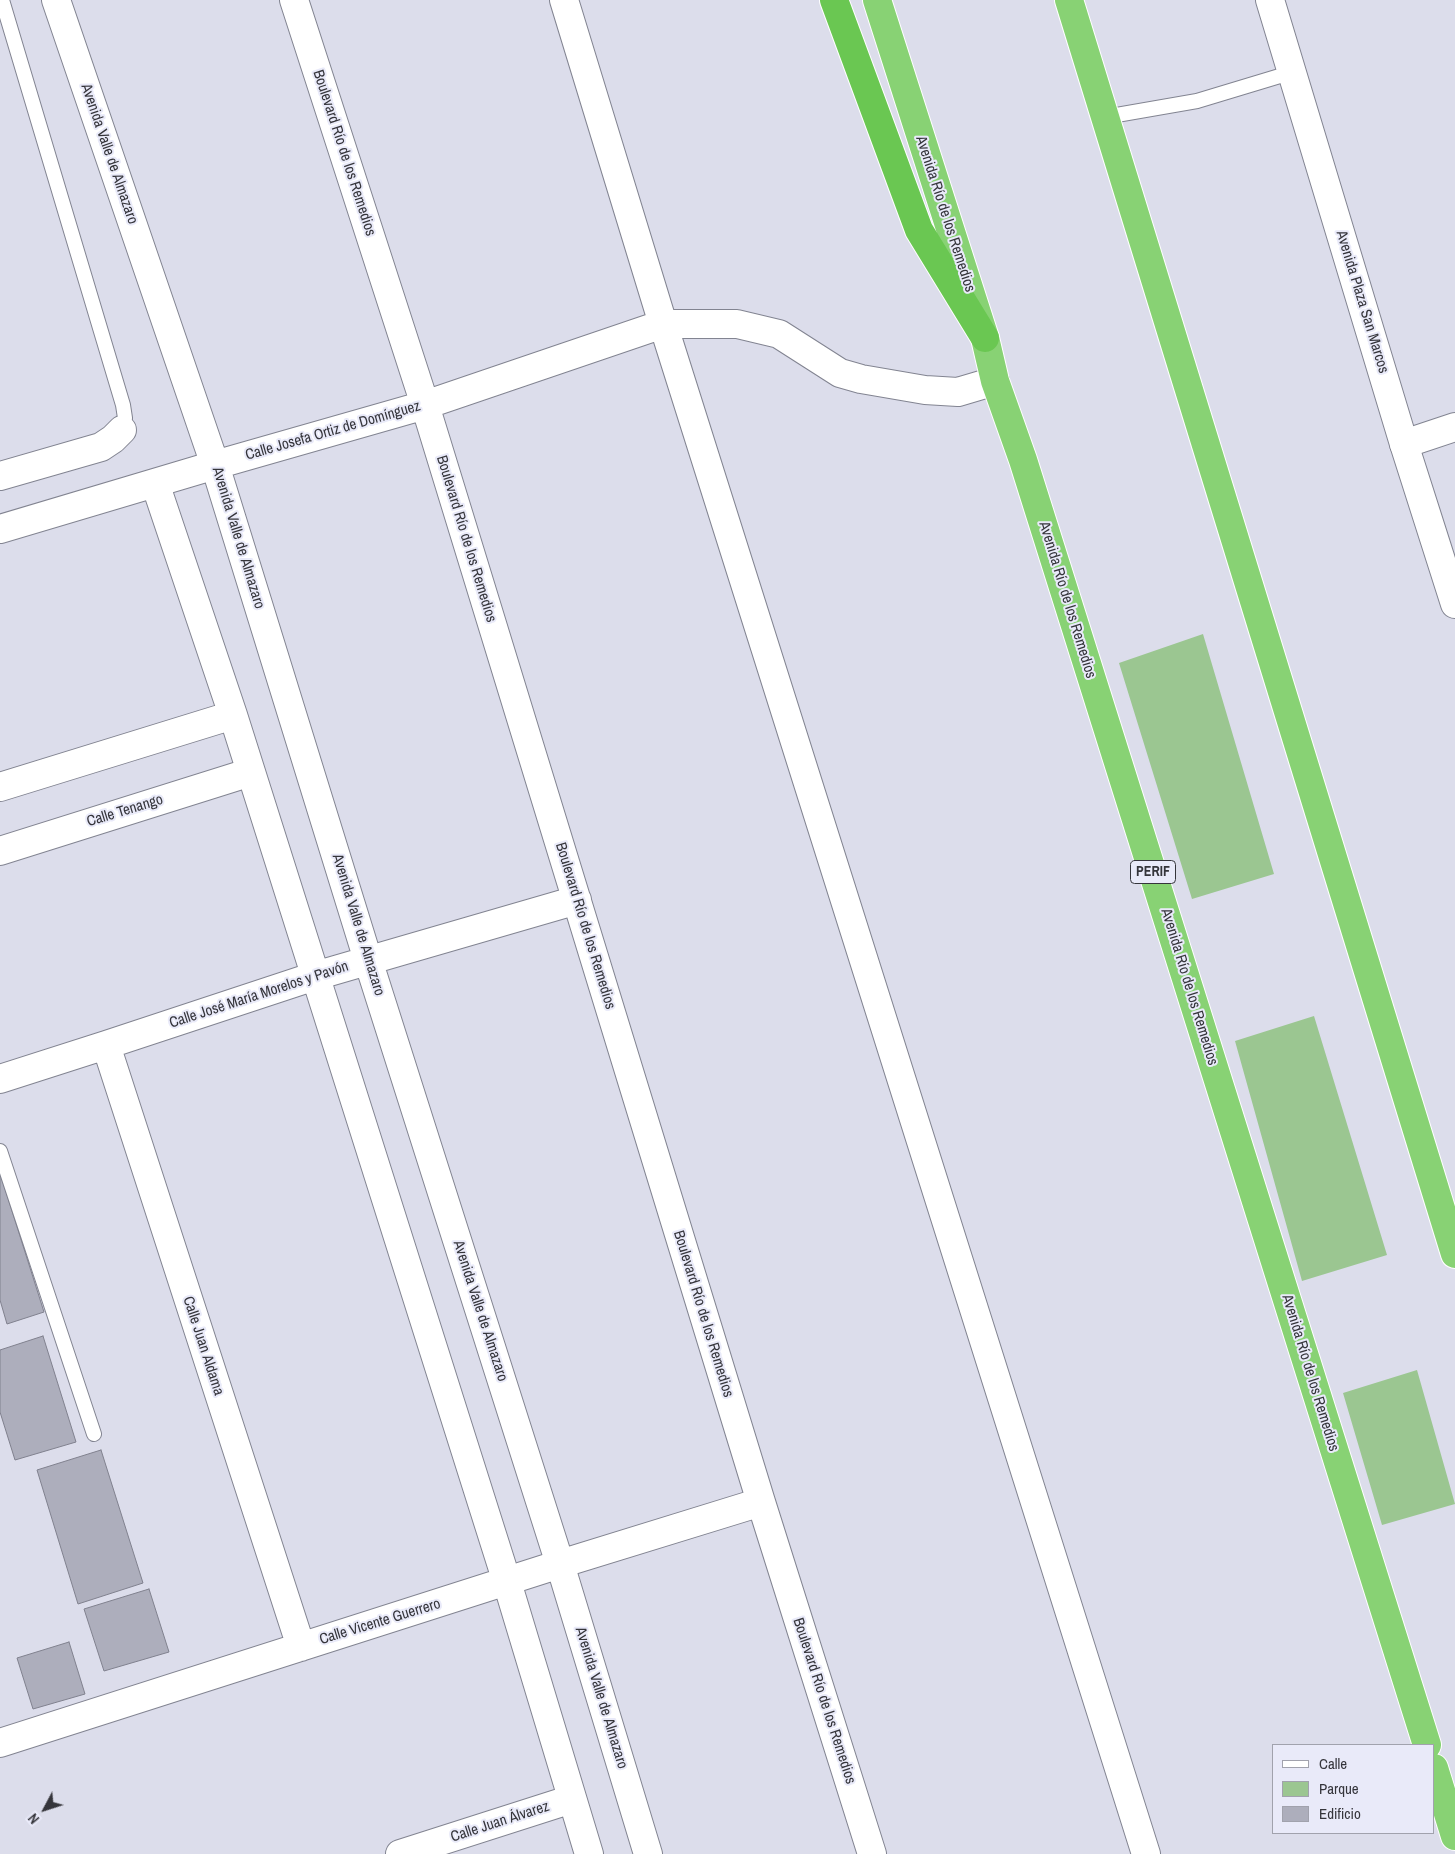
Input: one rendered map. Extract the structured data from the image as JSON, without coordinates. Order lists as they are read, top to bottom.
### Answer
{
  "streets": {
    "highway": ["Avenida Río de los Remedios", "PERIF"],
    "street": [
      "Boulevard Río de los Remedios",
      "Avenida Valle de Almazaro",
      "Avenida Plaza San Marcos",
      "Calle Josefa Ortiz de Domínguez",
      "Calle Tenango",
      "Calle José María Morelos y Pavón",
      "Calle Juan Aldama",
      "Calle Vicente Guerrero",
      "Calle Juan Álvarez"
    ]
  },
  "crossings": [
    ["Boulevard Río de los Remedios", "Calle Josefa Ortiz de Domínguez"],
    ["Boulevard Río de los Remedios", "Calle José María Morelos y Pavón"],
    ["Boulevard Río de los Remedios", "Calle Vicente Guerrero"],
    ["Avenida Valle de Almazaro", "Calle Josefa Ortiz de Domínguez"],
    ["Avenida Valle de Almazaro", "Calle José María Morelos y Pavón"],
    ["Avenida Valle de Almazaro", "Calle Vicente Guerrero"],
    ["Avenida Río de los Remedios", "Calle Josefa Ortiz de Domínguez"],
    ["Calle José María Morelos y Pavón", "Calle Juan Aldama"],
    ["Calle Juan Aldama", "Calle Vicente Guerrero"]
  ],
  "legend": ["Calle", "Parque", "Edificio"],
  "north": "bottom left"
}
